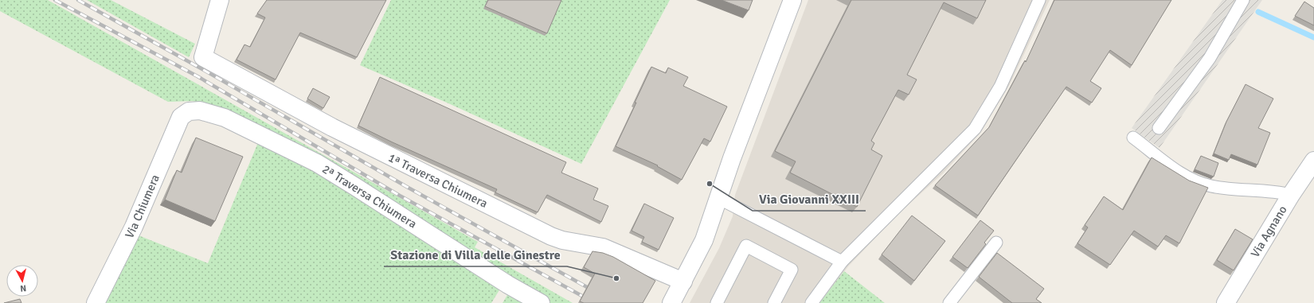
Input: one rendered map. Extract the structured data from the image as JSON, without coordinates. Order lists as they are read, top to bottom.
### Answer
{
  "streets": {
    "street": [
      "1ª Traversa Chiumera",
      "2ª Traversa Chiumera",
      "Via Chiumera",
      "Via Agnano"
    ]
  },
  "crossings": [
    ["2ª Traversa Chiumera", "Via Chiumera"]
  ],
  "places": ["Via Giovanni XXIII", "Stazione di Villa delle Ginestre"],
  "north": "bottom"
}
